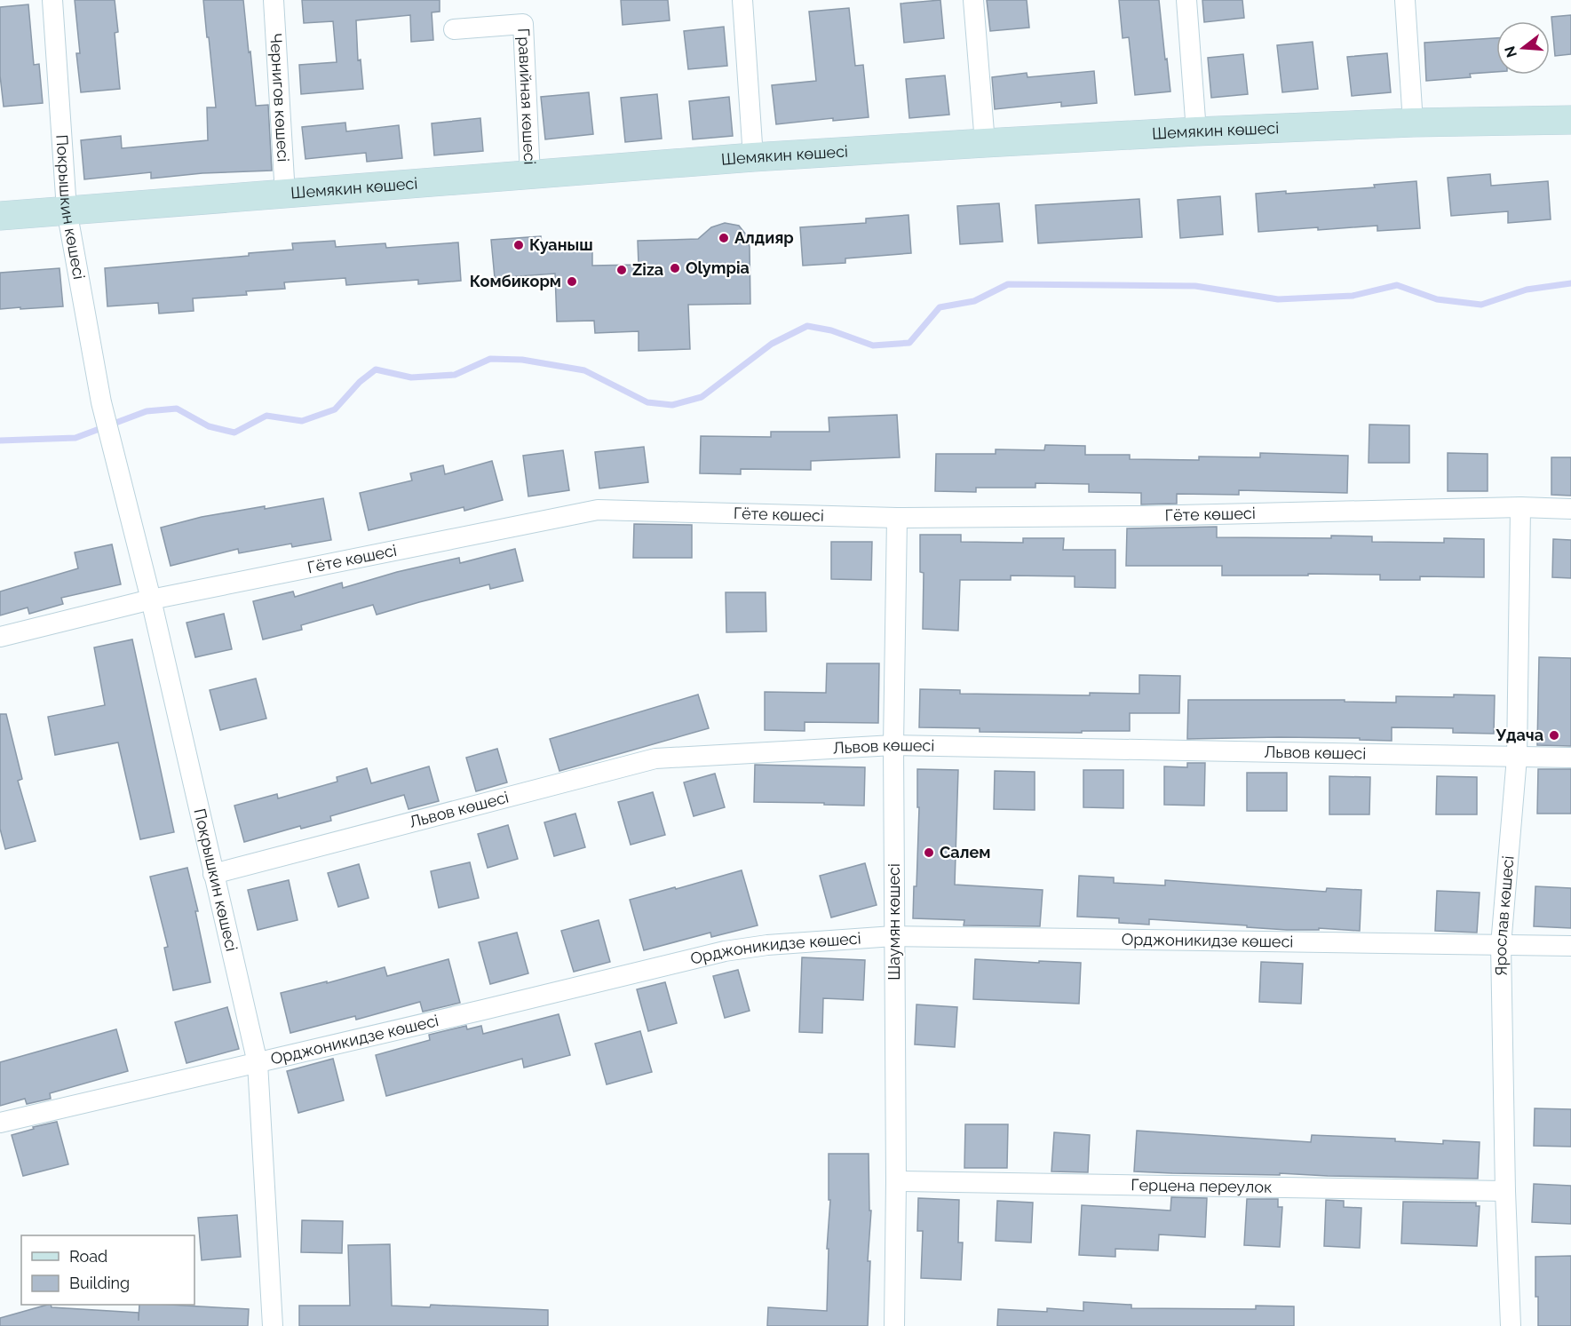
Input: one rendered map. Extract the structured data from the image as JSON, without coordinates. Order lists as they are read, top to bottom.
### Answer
{
  "streets": {
    "main road": ["Шемякин көшесі"],
    "street": [
      "Чернигов көшесі",
      "Гравийная көшесі",
      "Покрышкин көшесі",
      "Гёте көшесі",
      "Львов көшесі",
      "Ярослав көшесі",
      "Шаумян көшесі",
      "Орджоникидзе көшесі",
      "Герцена переулок"
    ]
  },
  "crossings": [
    ["Чернигов көшесі", "Шемякин көшесі"],
    ["Гравийная көшесі", "Шемякин көшесі"],
    ["Шемякин көшесі", "Покрышкин көшесі"],
    ["Покрышкин көшесі", "Гёте көшесі"],
    ["Покрышкин көшесі", "Львов көшесі"],
    ["Покрышкин көшесі", "Орджоникидзе көшесі"],
    ["Гёте көшесі", "Ярослав көшесі"],
    ["Гёте көшесі", "Шаумян көшесі"],
    ["Львов көшесі", "Ярослав көшесі"],
    ["Львов көшесі", "Шаумян көшесі"],
    ["Ярослав көшесі", "Орджоникидзе көшесі"],
    ["Ярослав көшесі", "Герцена переулок"],
    ["Шаумян көшесі", "Орджоникидзе көшесі"],
    ["Шаумян көшесі", "Герцена переулок"]
  ],
  "places": [
    "Алдияр",
    "Куаныш",
    "Olympia",
    "Ziza",
    "Комбикорм",
    "Удача",
    "Салем"
  ],
  "legend": ["Road", "Building"],
  "north": "left"
}
